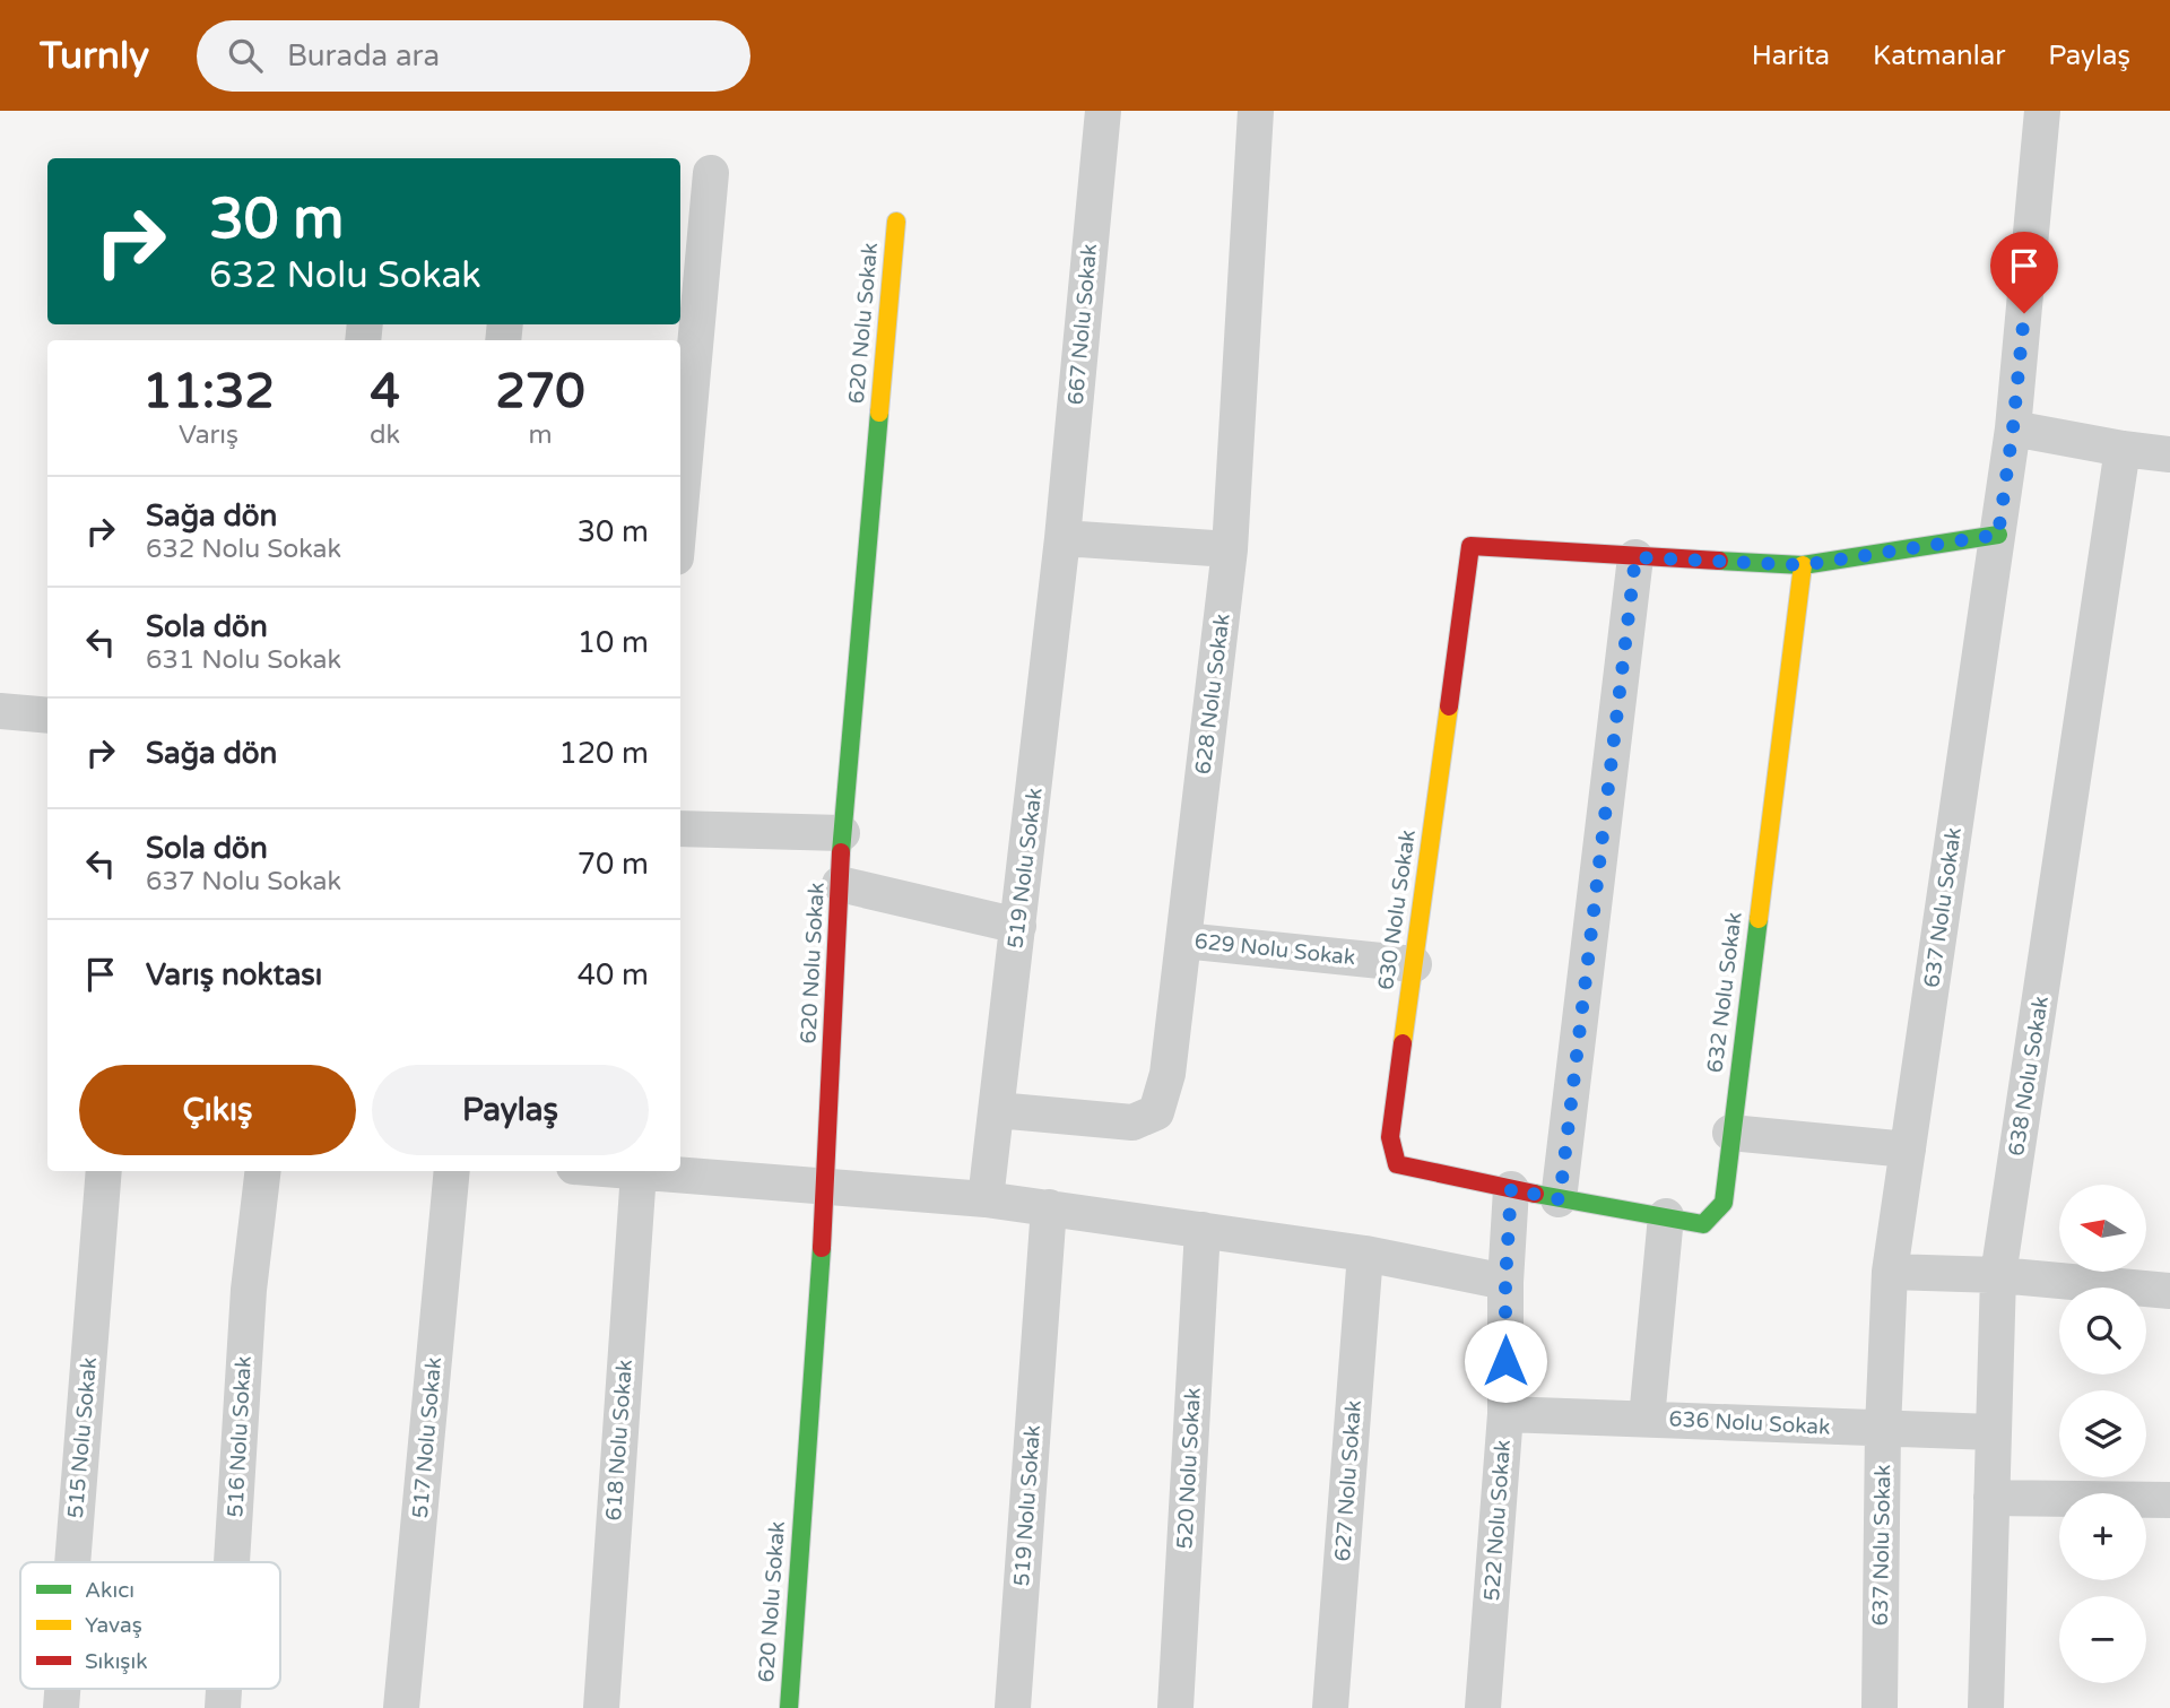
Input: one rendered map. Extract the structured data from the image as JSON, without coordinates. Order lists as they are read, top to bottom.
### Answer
{
  "streets": {
    "street": [
      "620 Nolu Sokak",
      "667 Nolu Sokak",
      "628 Nolu Sokak",
      "519 Nolu Sokak",
      "637 Nolu Sokak",
      "630 Nolu Sokak",
      "629 Nolu Sokak",
      "632 Nolu Sokak",
      "638 Nolu Sokak",
      "636 Nolu Sokak",
      "516 Nolu Sokak",
      "515 Nolu Sokak",
      "517 Nolu Sokak",
      "618 Nolu Sokak",
      "520 Nolu Sokak",
      "627 Nolu Sokak",
      "522 Nolu Sokak"
    ]
  },
  "crossings": [
    ["667 Nolu Sokak", "519 Nolu Sokak"],
    ["628 Nolu Sokak", "519 Nolu Sokak"],
    ["628 Nolu Sokak", "629 Nolu Sokak"],
    ["637 Nolu Sokak", "636 Nolu Sokak"],
    ["630 Nolu Sokak", "629 Nolu Sokak"],
    ["630 Nolu Sokak", "632 Nolu Sokak"],
    ["630 Nolu Sokak", "522 Nolu Sokak"],
    ["632 Nolu Sokak", "522 Nolu Sokak"],
    ["638 Nolu Sokak", "636 Nolu Sokak"],
    ["636 Nolu Sokak", "522 Nolu Sokak"]
  ],
  "legend": ["Akıcı", "Yavaş", "Sıkışık"],
  "north": "left",
  "page": {
    "header": "Turnly",
    "search": "Burada ara",
    "nav": ["Harita", "Katmanlar", "Paylaş"],
    "turn": ["30 m", "632 Nolu Sokak"],
    "eta": [
      "11:32",
      "Varış",
      "4",
      "dk",
      "270",
      "m"
    ],
    "list": [
      {
        "name": "Sağa dön",
        "note": "632 Nolu Sokak",
        "value": "30 m"
      },
      {
        "name": "Sola dön",
        "note": "631 Nolu Sokak",
        "value": "10 m"
      },
      {
        "name": "Sağa dön",
        "value": "120 m"
      },
      {
        "name": "Sola dön",
        "note": "637 Nolu Sokak",
        "value": "70 m"
      },
      {
        "name": "Varış noktası",
        "value": "40 m"
      }
    ],
    "buttons": ["Çıkış", "Paylaş"],
    "map_buttons": ["+", "−"]
  }
}
